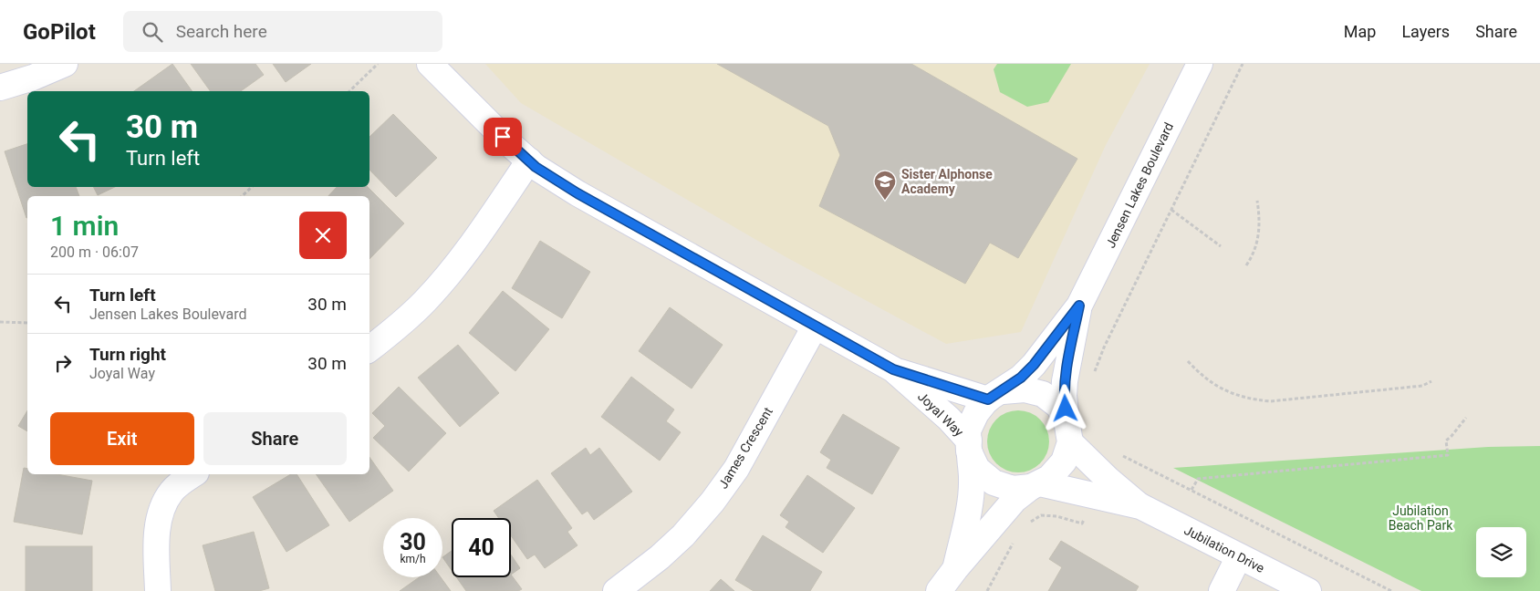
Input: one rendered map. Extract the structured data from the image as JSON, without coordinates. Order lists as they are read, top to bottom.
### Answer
{
  "streets": {
    "street": [
      "Jensen Lakes Boulevard",
      "Joyal Way",
      "James Crescent",
      "Jubilation Drive"
    ]
  },
  "crossings": [
    ["Jensen Lakes Boulevard", "Joyal Way"],
    ["Jensen Lakes Boulevard", "Jubilation Drive"],
    ["Joyal Way", "James Crescent"],
    ["Joyal Way", "Jubilation Drive"]
  ],
  "parks": ["Jubilation Beach Park"],
  "places": {
    "school or university": ["Sister Alphonse Academy"]
  },
  "page": {
    "header": "GoPilot",
    "search": "Search here",
    "nav": ["Map", "Layers", "Share"],
    "turn": ["30 m", "Turn left"],
    "heading": ["1 min", "200 m · 06:07"],
    "list": [
      {
        "name": "Turn left",
        "note": "Jensen Lakes Boulevard",
        "value": "30 m"
      },
      {
        "name": "Turn right",
        "note": "Joyal Way",
        "value": "30 m"
      }
    ],
    "buttons": ["Exit", "Share"],
    "speed": "30 km/h",
    "limit": "40"
  }
}
